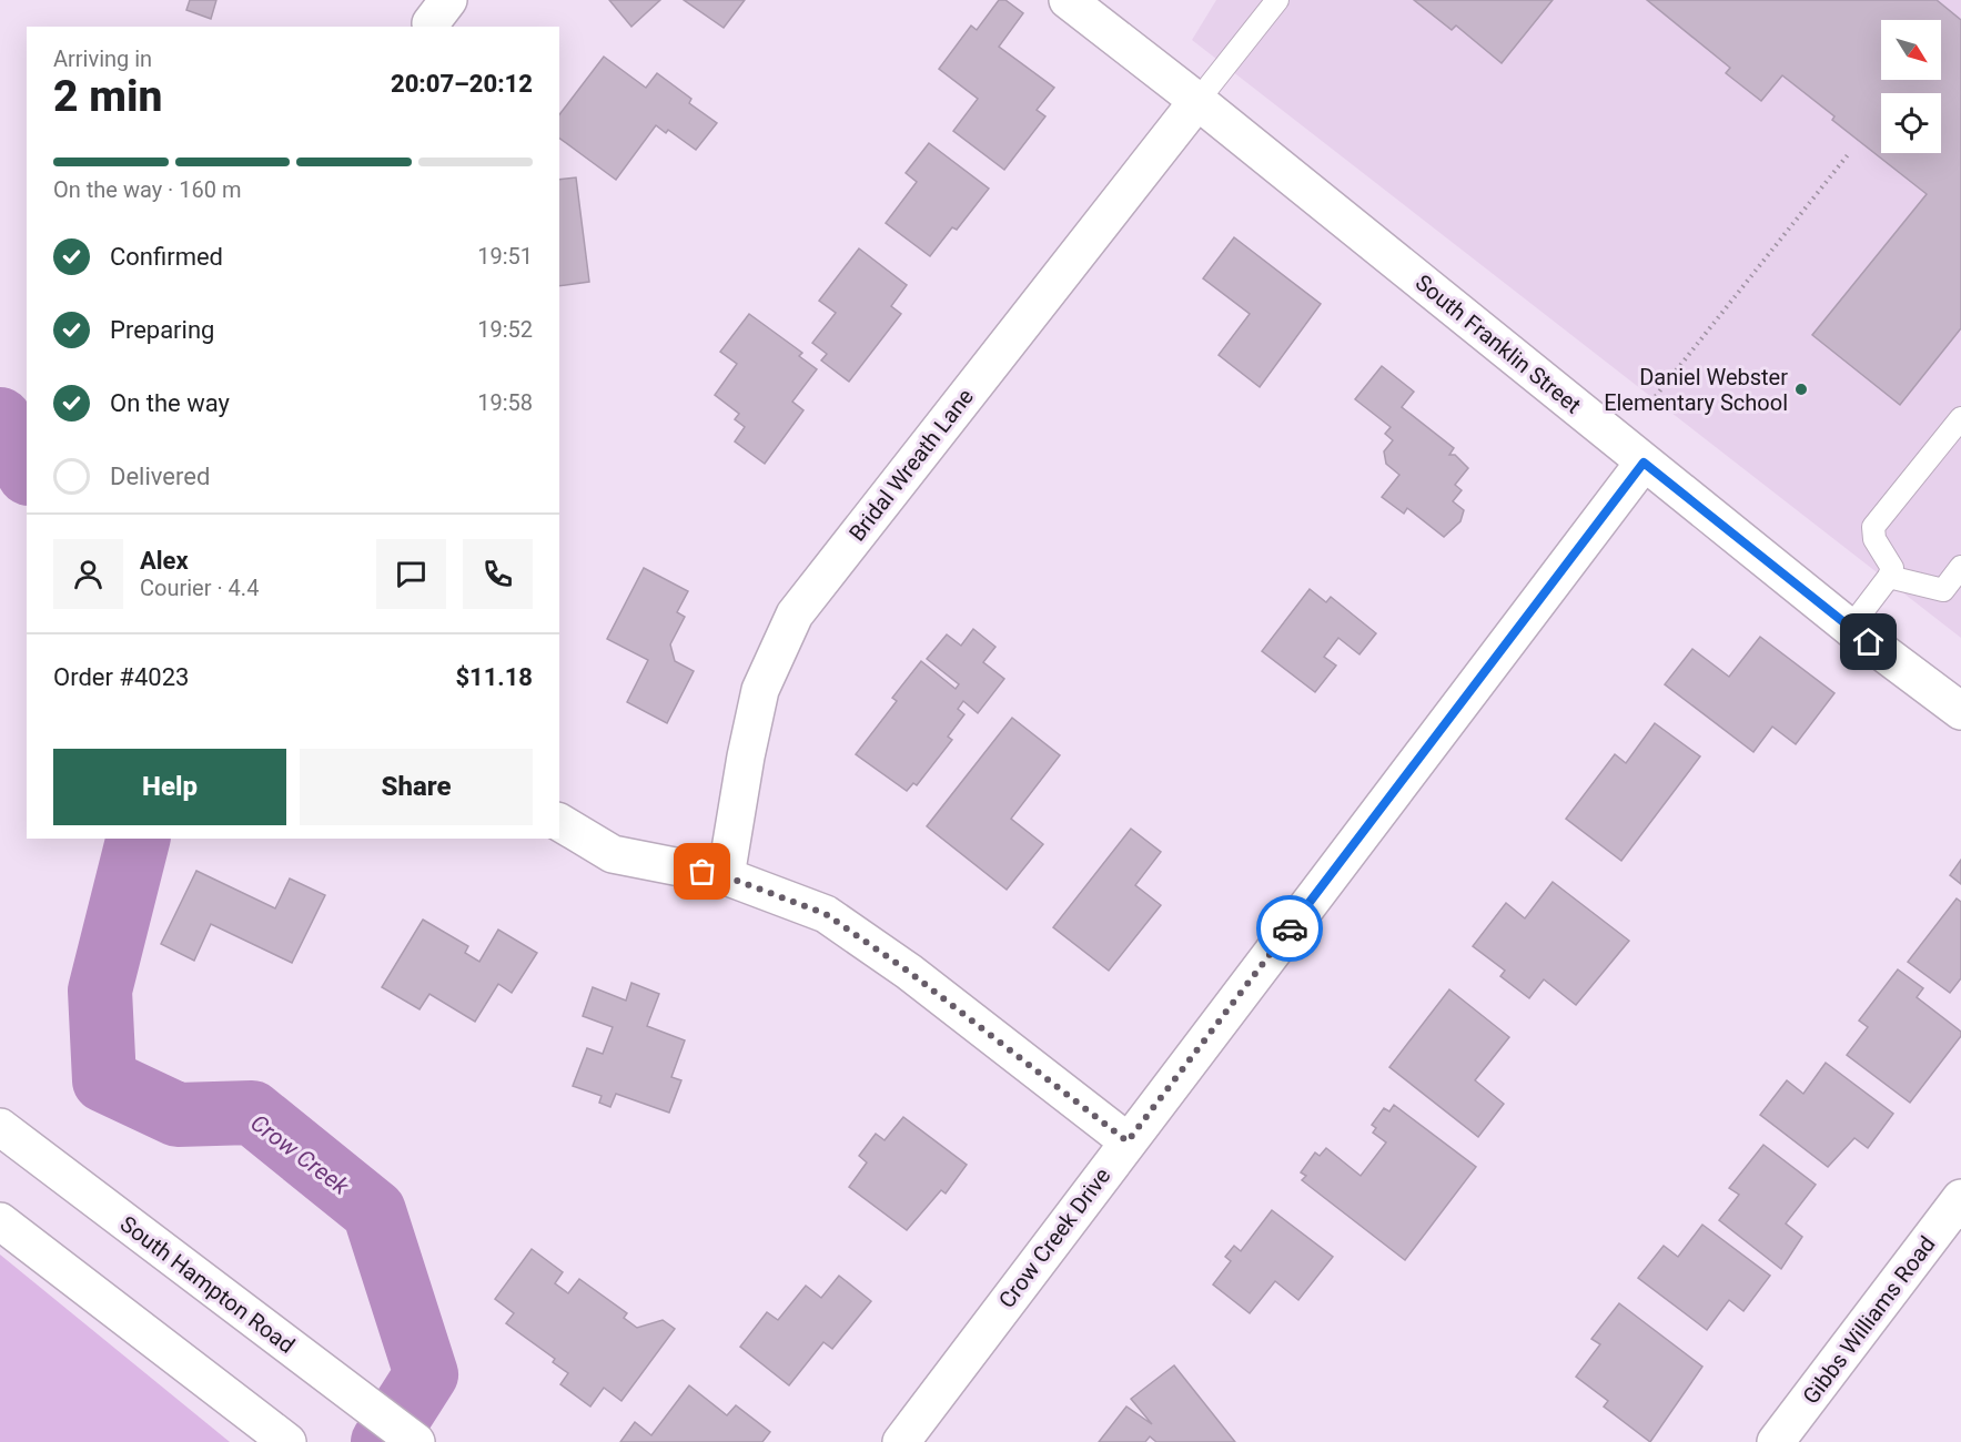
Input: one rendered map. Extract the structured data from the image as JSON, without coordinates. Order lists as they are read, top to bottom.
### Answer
{
  "streets": {
    "street": [
      "South Franklin Street",
      "Bridal Wreath Lane",
      "Crow Creek Drive",
      "South Hampton Road",
      "Gibbs Williams Road"
    ]
  },
  "crossings": [
    ["South Franklin Street", "Bridal Wreath Lane"],
    ["South Franklin Street", "Crow Creek Drive"]
  ],
  "water": ["Crow Creek"],
  "places": ["Daniel Webster Elementary School"],
  "north": "bottom right",
  "page": {
    "heading": ["2 min", "Arriving in", "20:07–20:12"],
    "panel": [
      "Alex",
      "Courier · 4.4",
      "Order #4023",
      "$11.18"
    ],
    "bar": "On the way · 160 m",
    "list": [
      ["Confirmed", "19:51"],
      ["Preparing", "19:52"],
      ["On the way", "19:58"],
      "Delivered"
    ],
    "buttons": ["Help", "Share"]
  }
}
